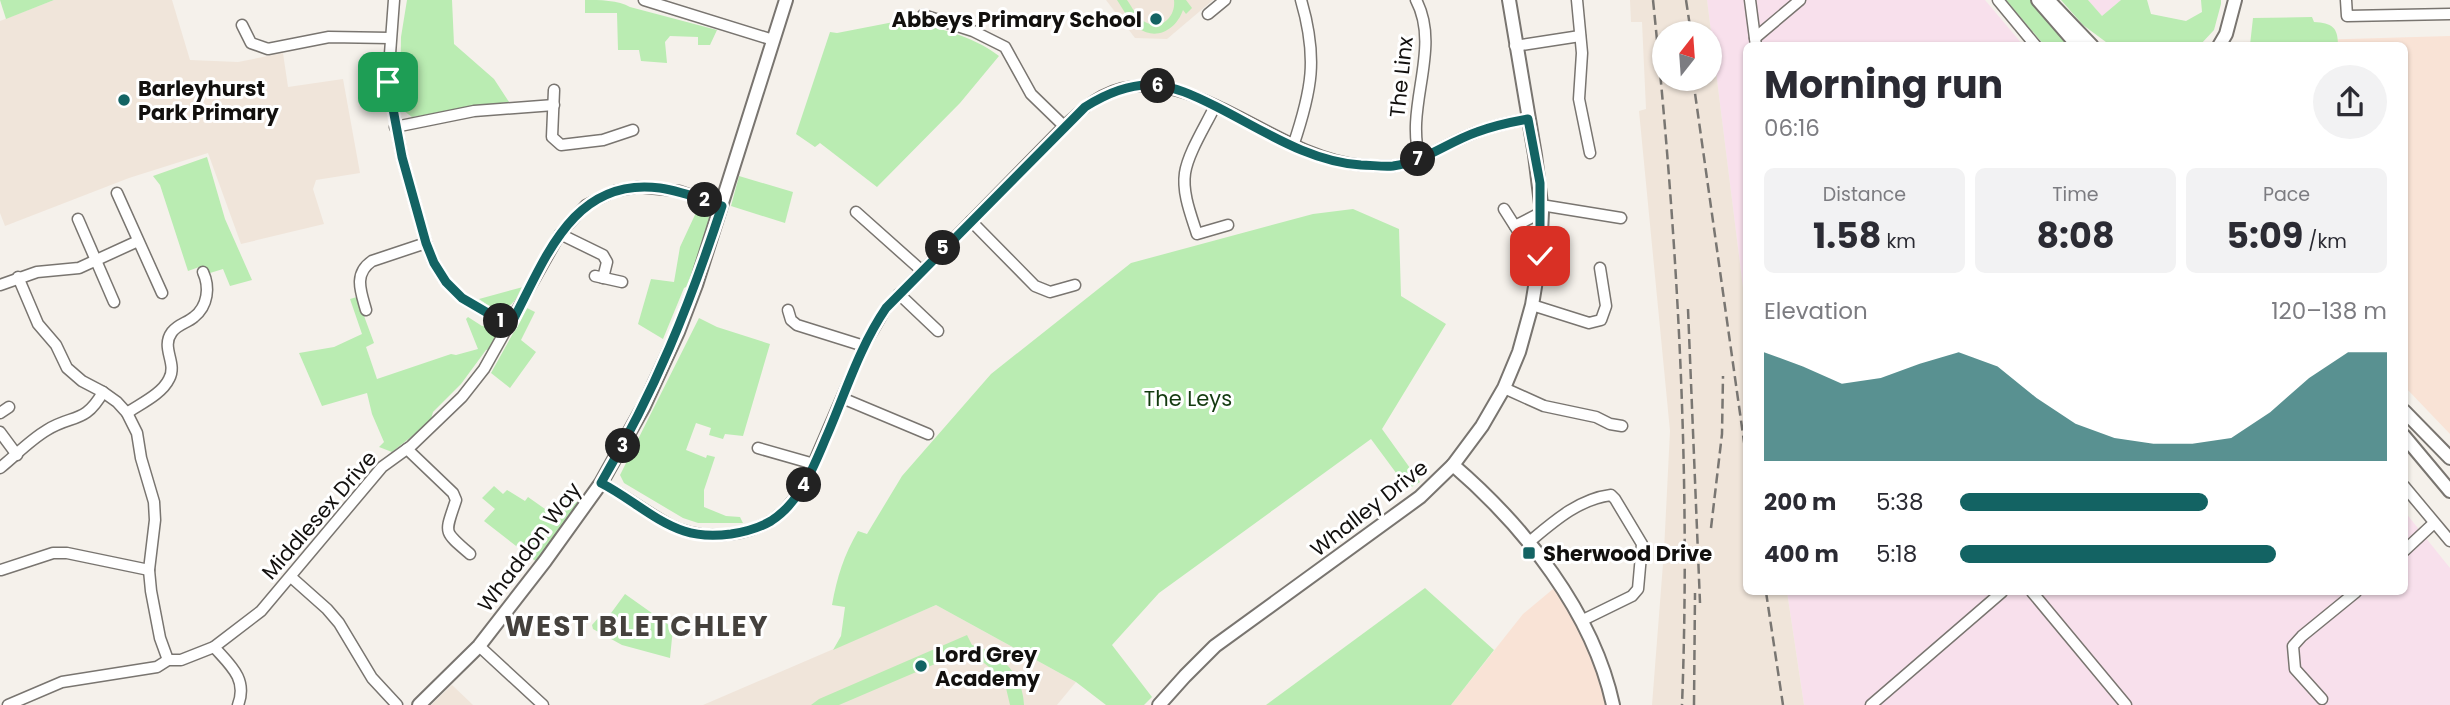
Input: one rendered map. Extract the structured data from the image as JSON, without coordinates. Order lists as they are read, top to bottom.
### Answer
{
  "streets": {
    "street": [
      "The Linx",
      "Whalley Drive",
      "Middlesex Drive",
      "Whaddon Way"
    ]
  },
  "crossings": [
    ["Middlesex Drive", "Whaddon Way"]
  ],
  "districts": ["WEST BLETCHLEY"],
  "parks": ["The Leys"],
  "places": {
    "other": ["Abbeys Primary School", "Barleyhurst Park Primary", "Lord Grey Academy"],
    "transit": ["Sherwood Drive"]
  },
  "north": "top",
  "page": {
    "heading": ["Morning run", "06:16"],
    "pins": [
      "6",
      "7",
      "2",
      "5",
      "1",
      "3",
      "4"
    ],
    "stats": [
      ["Distance", "1.58 km"],
      ["Time", "8:08"],
      ["Pace", "5:09 /km"]
    ],
    "chart": ["Elevation", "120–138 m"],
    "list": [
      {
        "name": "200 m",
        "note": "5:38"
      },
      {
        "name": "400 m",
        "note": "5:18"
      }
    ]
  }
}
